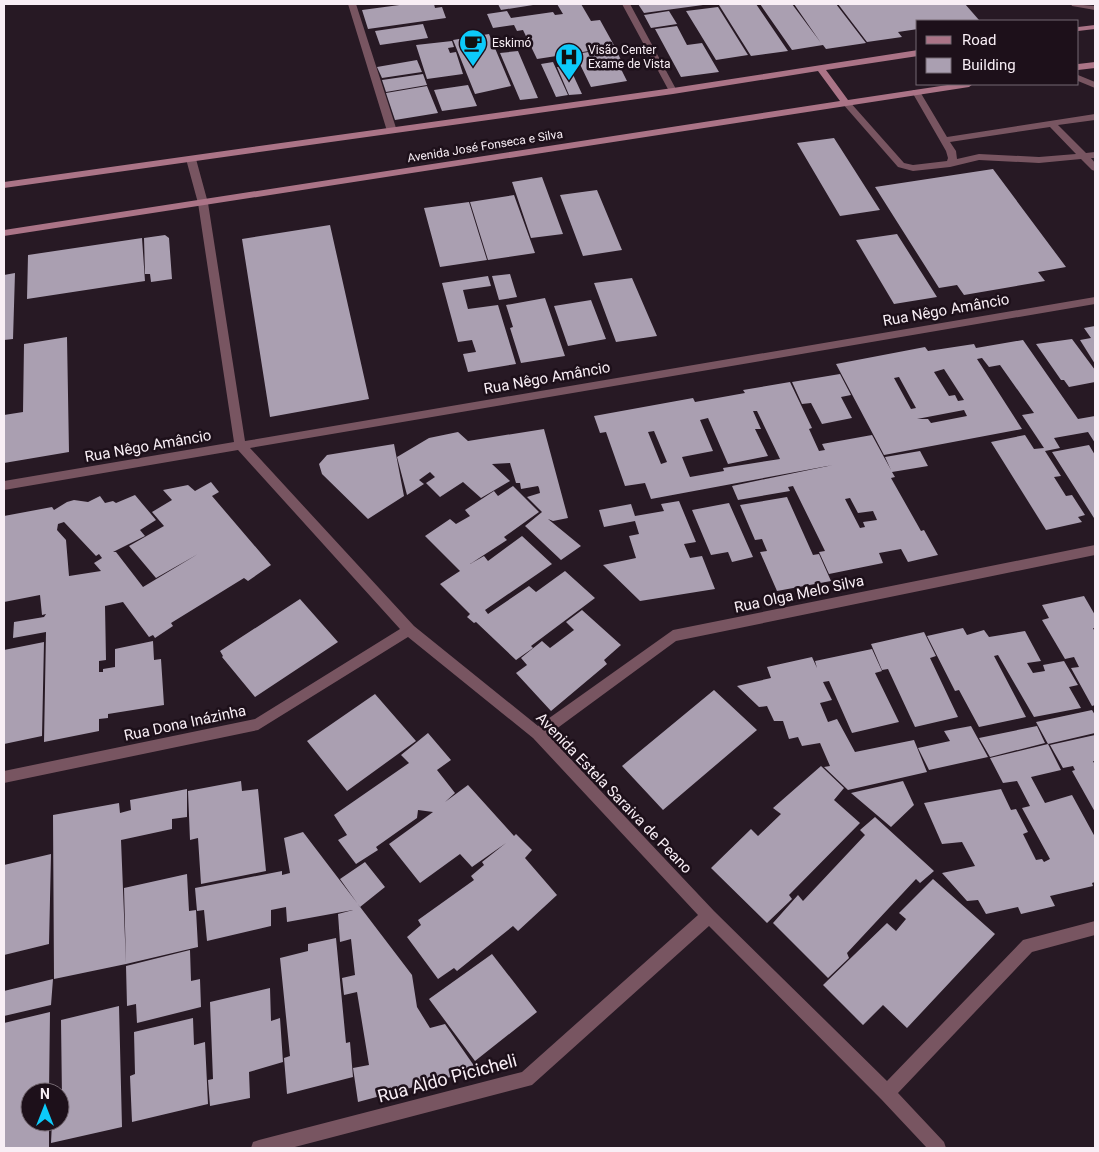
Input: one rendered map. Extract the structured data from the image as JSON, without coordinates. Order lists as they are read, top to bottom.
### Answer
{
  "streets": {
    "main road": ["Avenida José Fonseca e Silva"],
    "street": [
      "Rua Nêgo Amâncio",
      "Rua Olga Melo Silva",
      "Rua Dona Inázinha",
      "Avenida Estela Saraiva de Peano",
      "Rua Aldo Picicheli"
    ]
  },
  "crossings": [
    ["Rua Nêgo Amâncio", "Avenida Estela Saraiva de Peano"],
    ["Rua Olga Melo Silva", "Avenida Estela Saraiva de Peano"],
    ["Rua Dona Inázinha", "Avenida Estela Saraiva de Peano"],
    ["Avenida Estela Saraiva de Peano", "Rua Aldo Picicheli"]
  ],
  "places": {
    "cafe": ["Eskimó"],
    "hospital": ["Visão Center Exame de Vista"]
  },
  "legend": ["Road", "Building"],
  "north": "top"
}
